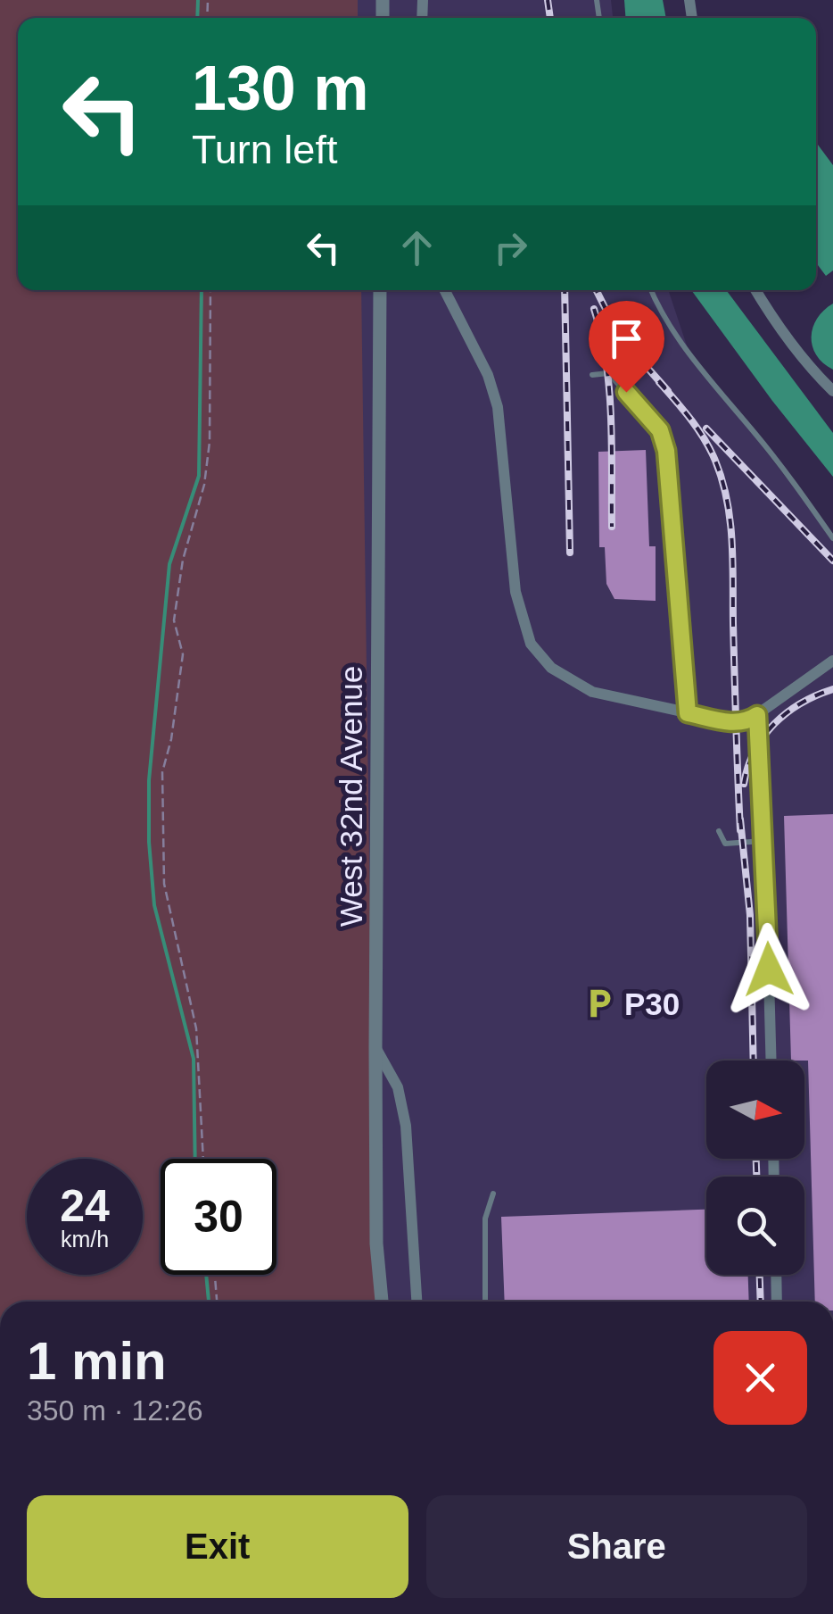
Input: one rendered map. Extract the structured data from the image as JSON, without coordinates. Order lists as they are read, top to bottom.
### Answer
{
  "streets": {
    "street": ["West 32nd Avenue"]
  },
  "places": {
    "parking": ["P30"]
  },
  "north": "right",
  "page": {
    "turn": ["130 m", "Turn left"],
    "speed": "24 km/h",
    "limit": "30",
    "heading": ["1 min", "350 m · 12:26"],
    "buttons": ["Exit", "Share"]
  }
}
